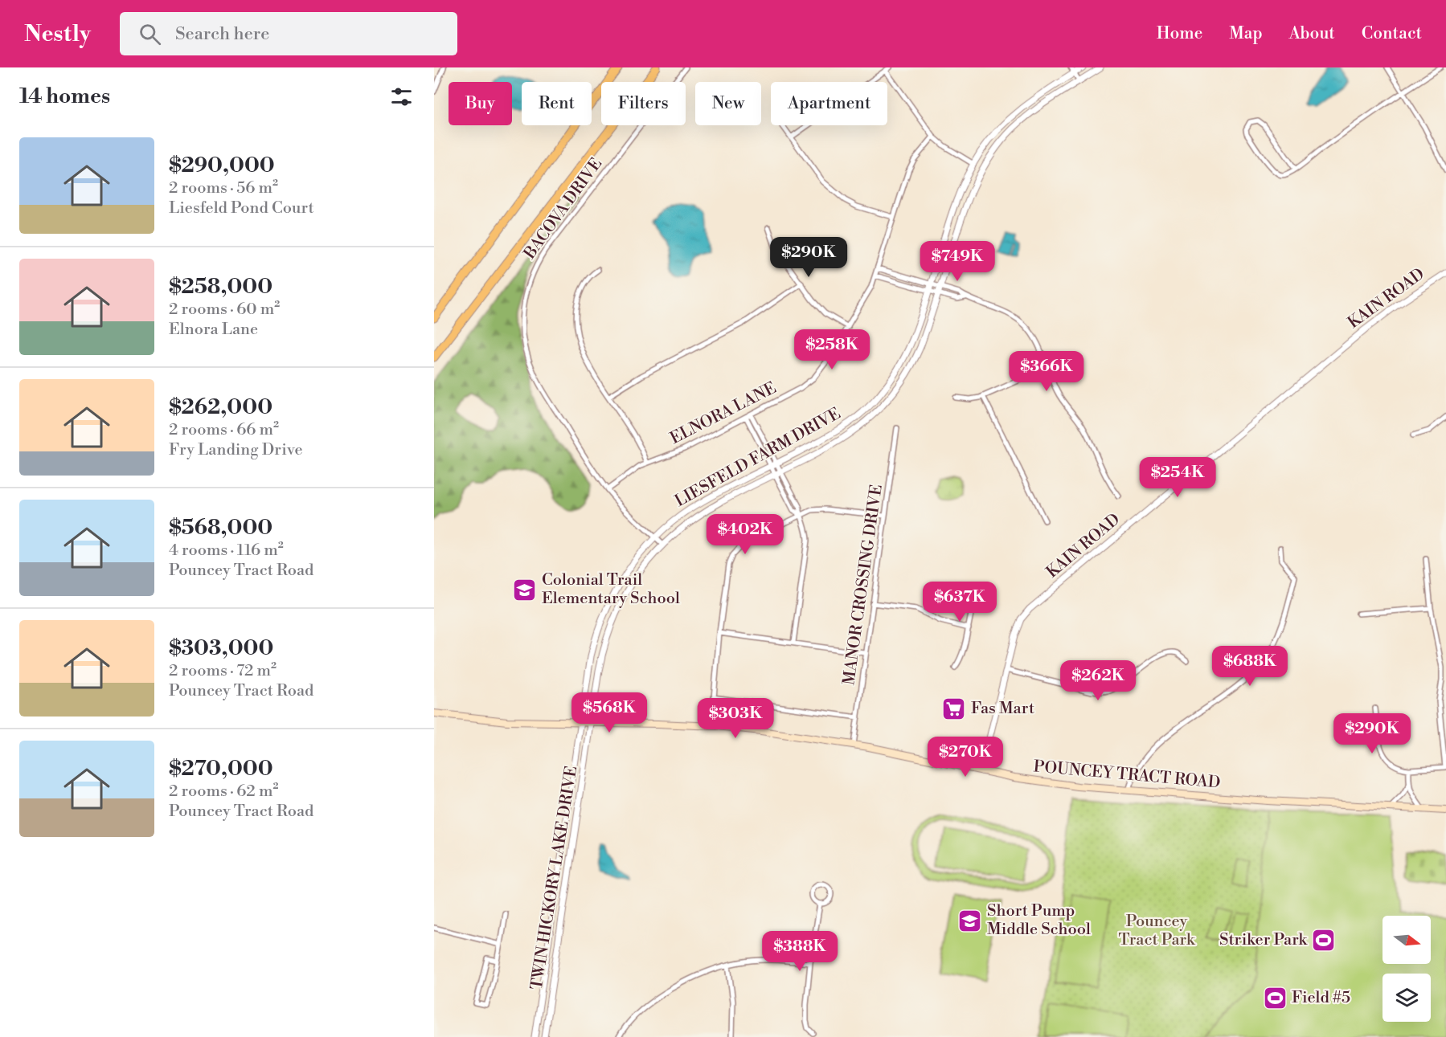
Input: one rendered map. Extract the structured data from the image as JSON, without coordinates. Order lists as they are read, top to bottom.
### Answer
{
  "streets": {
    "main road": ["POUNCEY TRACT ROAD"],
    "street": [
      "BACOVA DRIVE",
      "KAIN ROAD",
      "ELNORA LANE",
      "LIESFELD FARM DRIVE",
      "MANOR CROSSING DRIVE",
      "TWIN HICKORY LAKE DRIVE"
    ]
  },
  "crossings": [
    ["BACOVA DRIVE", "ELNORA LANE"],
    ["BACOVA DRIVE", "LIESFELD FARM DRIVE"],
    ["KAIN ROAD", "POUNCEY TRACT ROAD"],
    ["LIESFELD FARM DRIVE", "POUNCEY TRACT ROAD"],
    ["LIESFELD FARM DRIVE", "TWIN HICKORY LAKE DRIVE"],
    ["MANOR CROSSING DRIVE", "POUNCEY TRACT ROAD"],
    ["POUNCEY TRACT ROAD", "TWIN HICKORY LAKE DRIVE"]
  ],
  "parks": ["Pouncey Tract Park"],
  "places": {
    "school or university": ["Colonial Trail Elementary School", "Short Pump Middle School"],
    "supermarket": ["Fas Mart"],
    "sports": ["Striker Park", "Field #5"]
  },
  "north": "right",
  "page": {
    "header": "Nestly",
    "search": "Search here",
    "nav": [
      "Home",
      "Map",
      "About",
      "Contact"
    ],
    "heading": "14 homes",
    "chip": [
      "Buy",
      "Rent",
      "Filters",
      "New",
      "Apartment"
    ],
    "list": [
      {
        "name": "$290,000",
        "note": "2 rooms · 56 m² · Liesfeld Pond Court"
      },
      {
        "name": "$258,000",
        "note": "2 rooms · 60 m² · Elnora Lane"
      },
      {
        "name": "$262,000",
        "note": "2 rooms · 66 m² · Fry Landing Drive"
      },
      {
        "name": "$568,000",
        "note": "4 rooms · 116 m² · Pouncey Tract Road"
      },
      {
        "name": "$303,000",
        "note": "2 rooms · 72 m² · Pouncey Tract Road"
      },
      {
        "name": "$270,000",
        "note": "2 rooms · 62 m² · Pouncey Tract Road"
      }
    ],
    "price": [
      "$290K",
      "$749K",
      "$258K",
      "$366K",
      "$254K",
      "$402K",
      "$637K",
      "$688K",
      "$262K",
      "$568K",
      "$303K",
      "$290K",
      "$270K",
      "$388K"
    ]
  }
}
